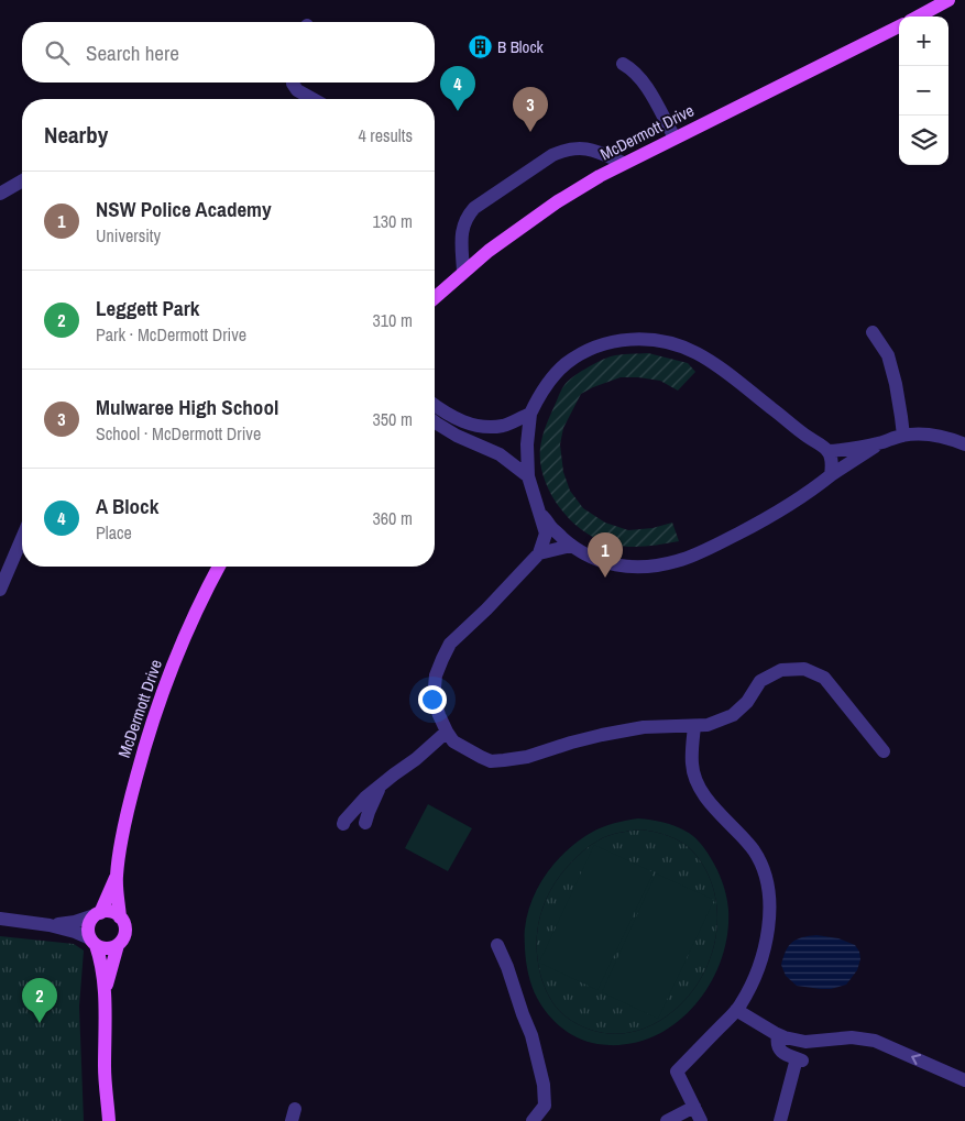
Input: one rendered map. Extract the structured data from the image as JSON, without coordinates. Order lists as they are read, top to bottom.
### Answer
{
  "streets": {
    "main road": ["McDermott Drive"]
  },
  "places": {
    "building": ["B Block"]
  },
  "page": {
    "map_buttons": ["+", "−"],
    "search": "Search here",
    "pins": [
      "4",
      "3",
      "1",
      "2"
    ],
    "heading": ["Nearby", "4 results"],
    "list": [
      {
        "mark": "1",
        "name": "NSW Police Academy",
        "note": "University",
        "value": "130 m"
      },
      {
        "mark": "2",
        "name": "Leggett Park",
        "note": "Park · McDermott Drive",
        "value": "310 m"
      },
      {
        "mark": "3",
        "name": "Mulwaree High School",
        "note": "School · McDermott Drive",
        "value": "350 m"
      },
      {
        "mark": "4",
        "name": "A Block",
        "note": "Place",
        "value": "360 m"
      }
    ]
  }
}
